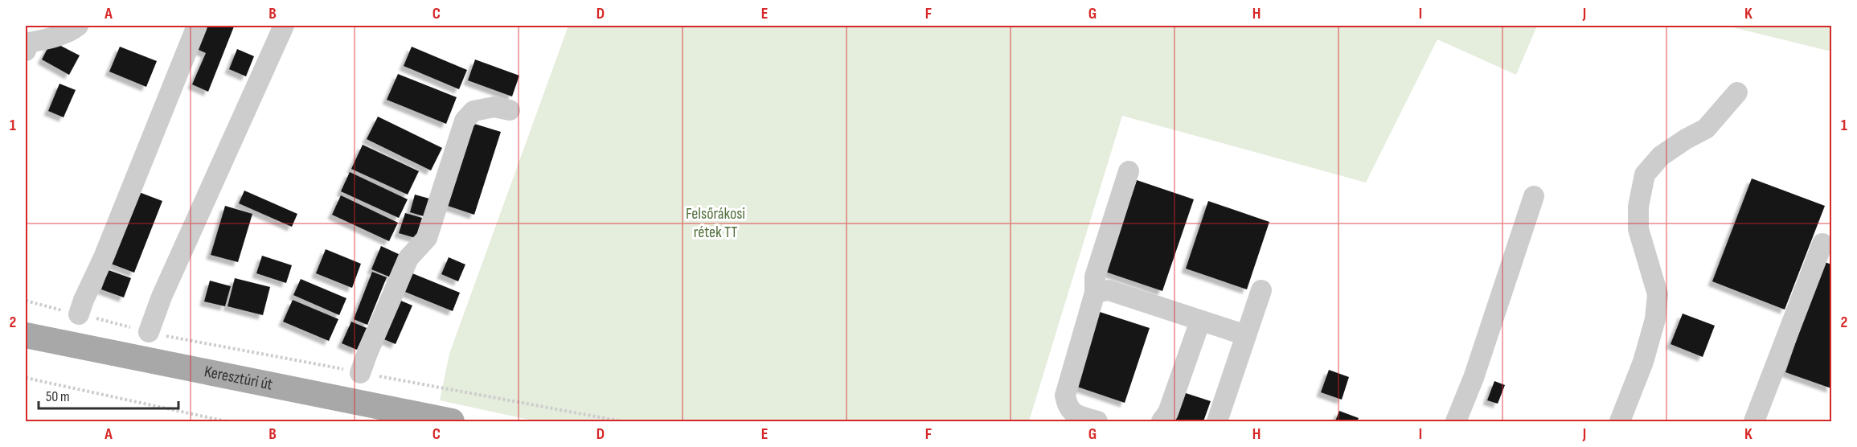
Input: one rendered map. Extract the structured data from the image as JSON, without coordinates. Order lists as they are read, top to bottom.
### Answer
{
  "streets": {
    "main road": ["Keresztúri út"]
  },
  "parks": ["Felsőrákosi rétek TT"],
  "scale_bar": "50 m",
  "grid": {
    "columns": [
      "A",
      "B",
      "C",
      "D",
      "E",
      "F",
      "G",
      "H",
      "I",
      "J",
      "K"
    ],
    "rows": ["1", "2"]
  }
}
